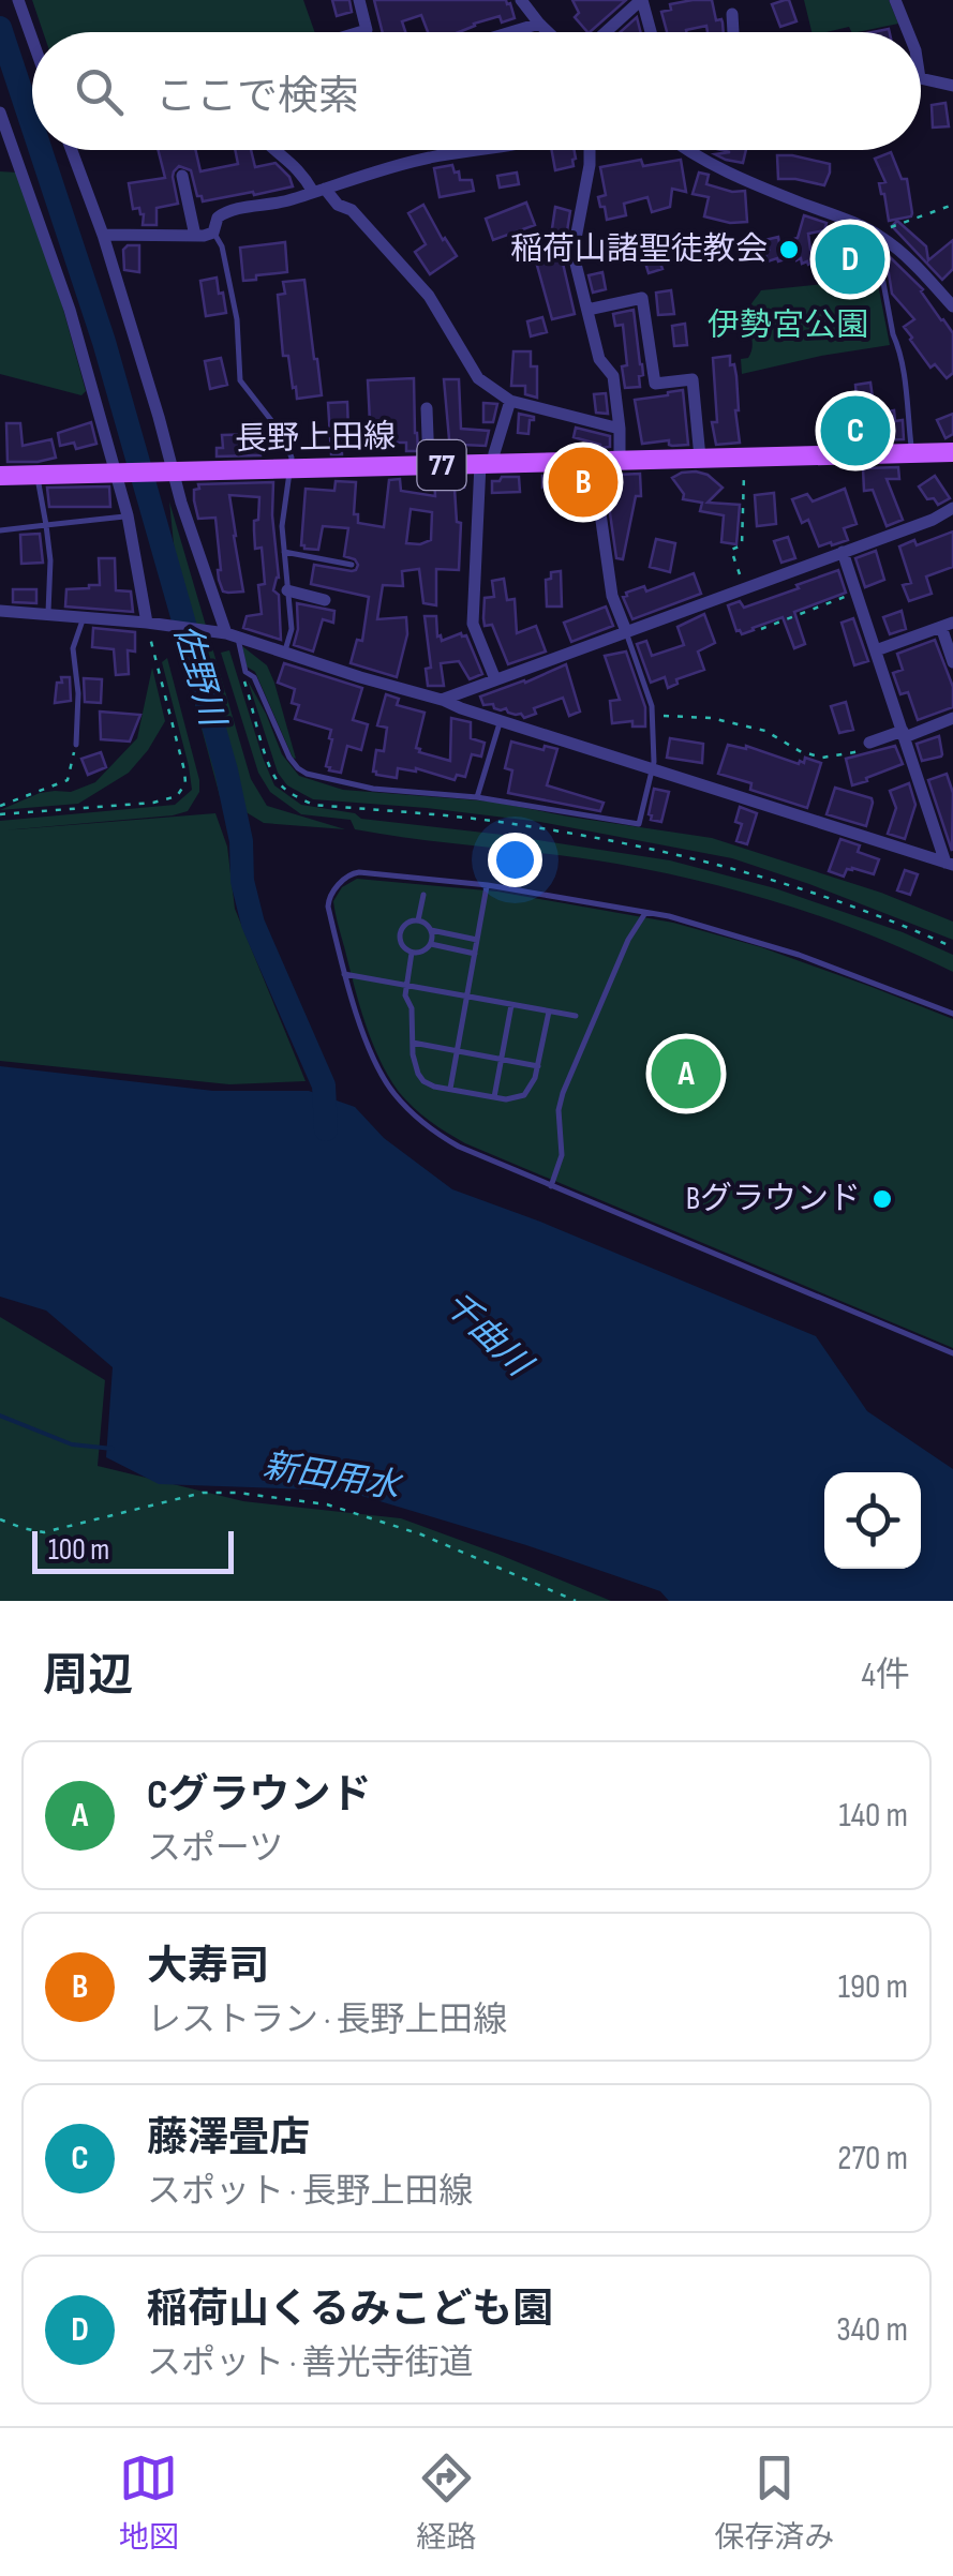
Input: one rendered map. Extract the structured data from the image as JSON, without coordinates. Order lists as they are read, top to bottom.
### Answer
{
  "streets": {
    "main road": ["長野上田線", "77"]
  },
  "water": ["佐野川", "千曲川", "新田用水"],
  "parks": ["伊勢宮公園"],
  "places": ["稲荷山諸聖徒教会", "Bグラウンド"],
  "scale_bar": "100 m",
  "page": {
    "search": "ここで検索",
    "pins": [
      "D",
      "C",
      "B",
      "A"
    ],
    "scale": "100 m",
    "heading": ["周辺", "4件"],
    "list": [
      {
        "mark": "A",
        "name": "Cグラウンド",
        "note": "スポーツ",
        "value": "140 m"
      },
      {
        "mark": "B",
        "name": "大寿司",
        "note": "レストラン · 長野上田線",
        "value": "190 m"
      },
      {
        "mark": "C",
        "name": "藤澤畳店",
        "note": "スポット · 長野上田線",
        "value": "270 m"
      },
      {
        "mark": "D",
        "name": "稲荷山くるみこども園",
        "note": "スポット · 善光寺街道",
        "value": "340 m"
      }
    ],
    "nav": ["地図", "経路", "保存済み"]
  }
}
